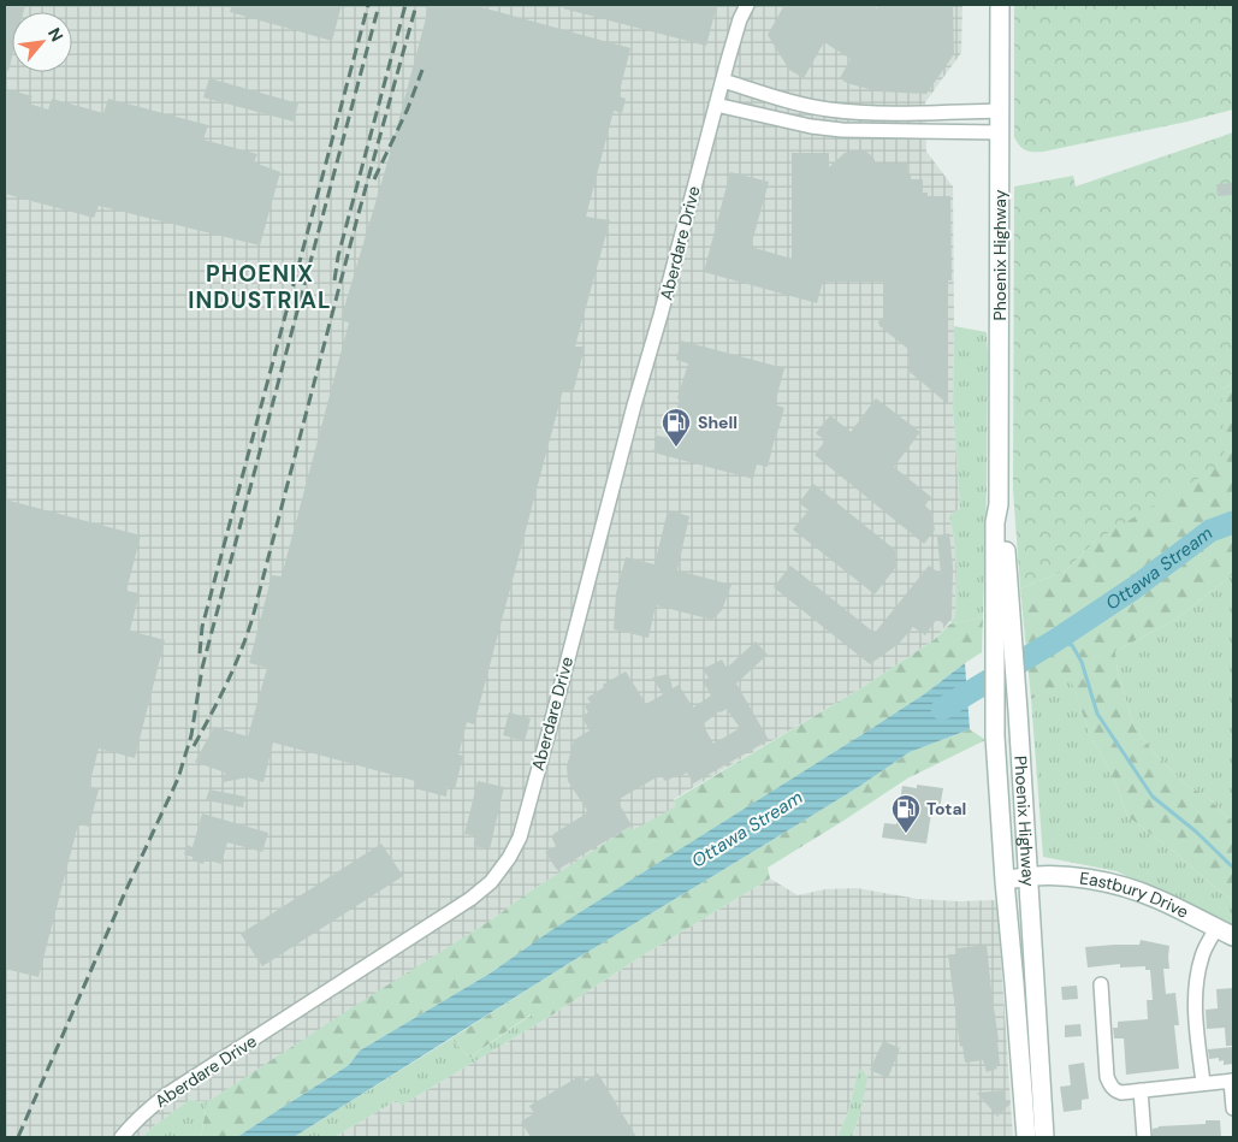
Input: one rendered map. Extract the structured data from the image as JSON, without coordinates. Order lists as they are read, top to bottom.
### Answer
{
  "streets": {
    "main road": ["Phoenix Highway", "Eastbury Drive"],
    "street": ["Aberdare Drive"]
  },
  "crossings": [
    ["Phoenix Highway", "Eastbury Drive"]
  ],
  "districts": ["PHOENIX INDUSTRIAL"],
  "water": ["Ottawa Stream"],
  "places": {
    "fuel station": ["Shell", "Total"]
  },
  "north": "top right"
}
